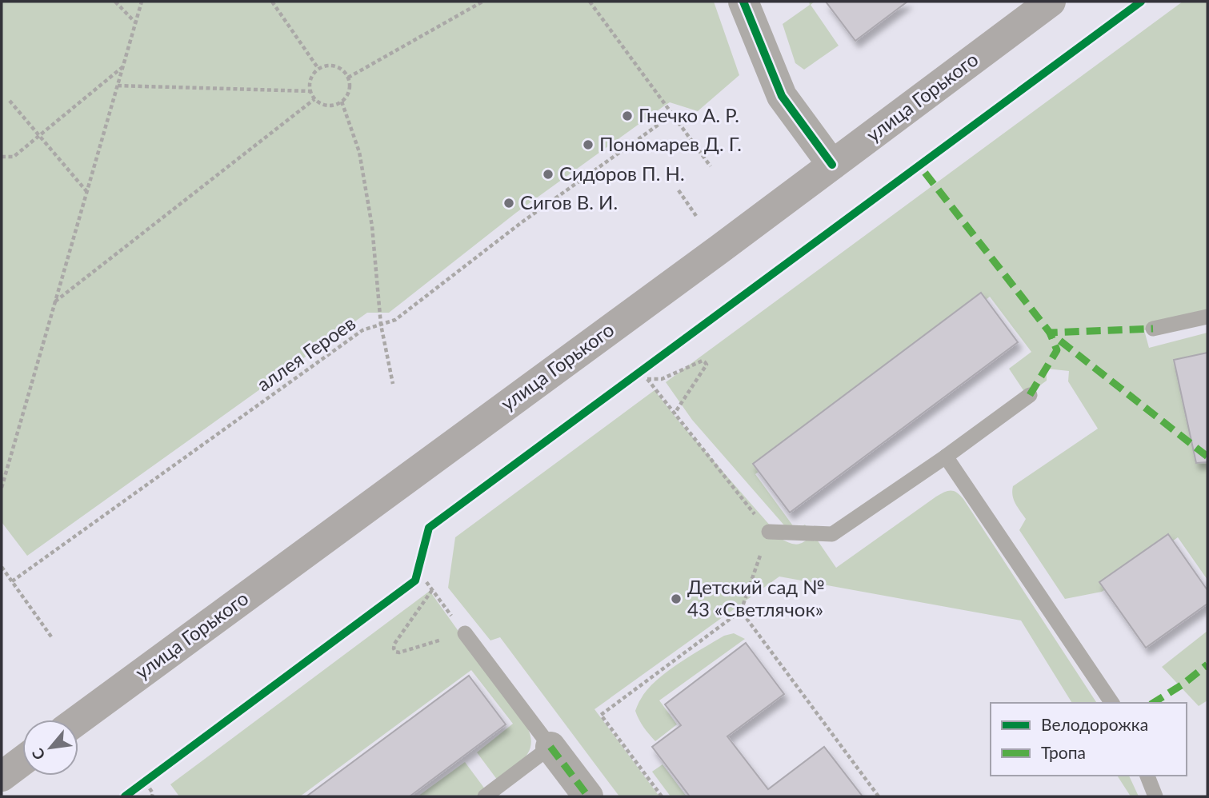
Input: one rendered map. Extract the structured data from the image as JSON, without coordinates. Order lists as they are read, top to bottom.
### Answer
{
  "streets": {
    "main road": ["улица Горького"],
    "path": ["аллея Героев"]
  },
  "places": [
    "Гнечко А. Р.",
    "Пономарев Д. Г.",
    "Сидоров П. Н.",
    "Сигов В. И.",
    "Детский сад № 43 «Светлячок»"
  ],
  "legend": ["Велодорожка", "Тропа"],
  "north": "bottom left"
}
